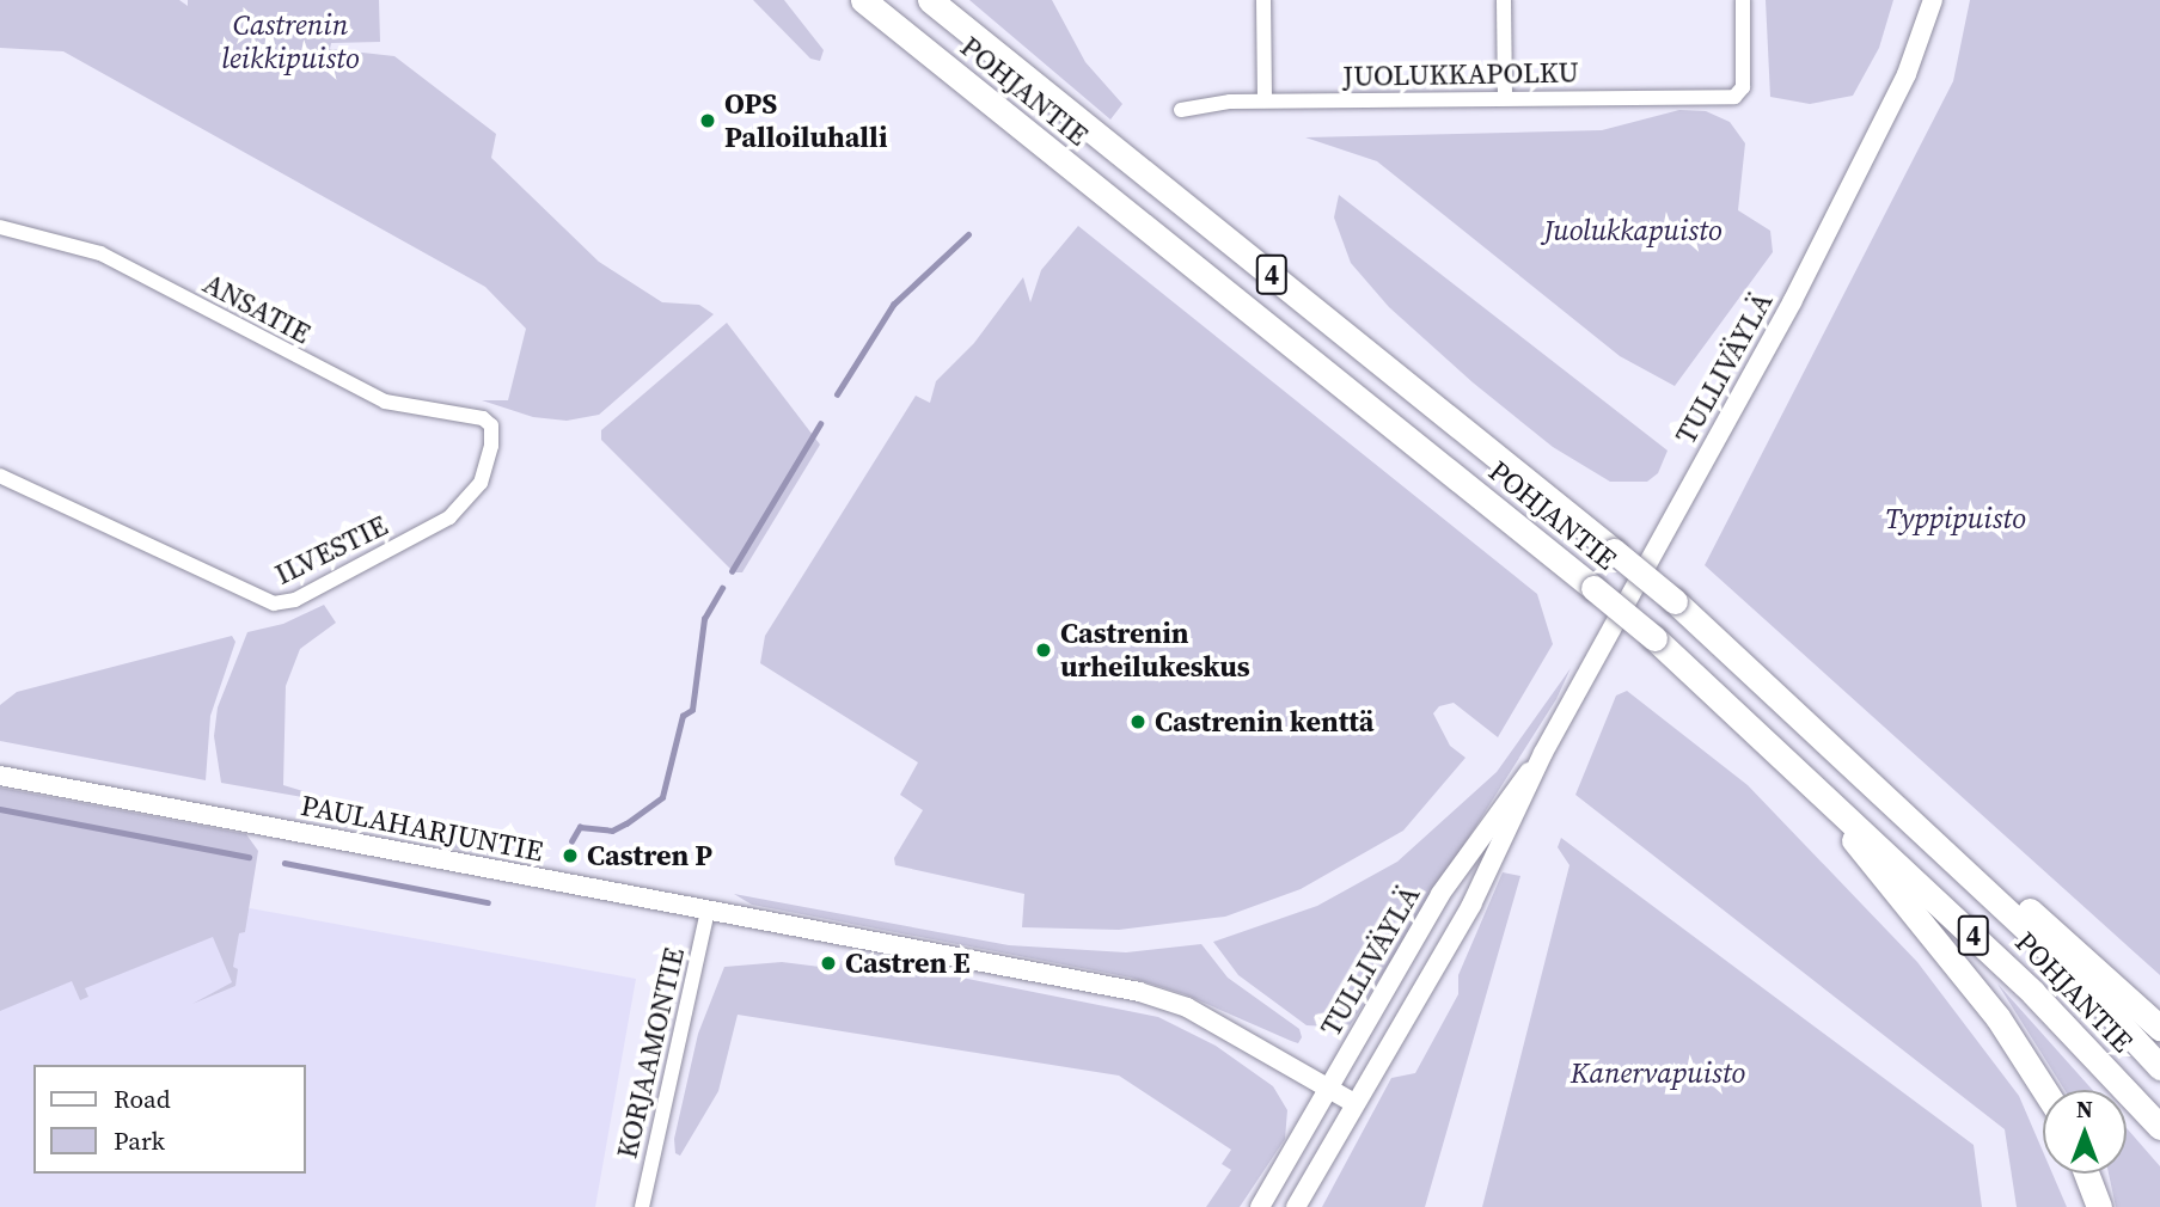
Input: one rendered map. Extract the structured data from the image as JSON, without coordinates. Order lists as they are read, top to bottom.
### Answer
{
  "streets": {
    "highway": ["POHJANTIE", "4"],
    "main road": ["TULLIVÄYLÄ", "PAULAHARJUNTIE"],
    "street": [
      "JUOLUKKAPOLKU",
      "ANSATIE",
      "ILVESTIE",
      "KORJAAMONTIE"
    ]
  },
  "crossings": [
    ["ANSATIE", "ILVESTIE"],
    ["TULLIVÄYLÄ", "PAULAHARJUNTIE"],
    ["PAULAHARJUNTIE", "KORJAAMONTIE"]
  ],
  "parks": [
    "Castrenin leikkipuisto",
    "Juolukkapuisto",
    "Typpipuisto",
    "Kanervapuisto"
  ],
  "places": [
    "OPS Palloiluhalli",
    "Castrenin urheilukeskus",
    "Castrenin kenttä",
    "Castren P",
    "Castren E"
  ],
  "legend": ["Road", "Park"],
  "north": "top"
}
